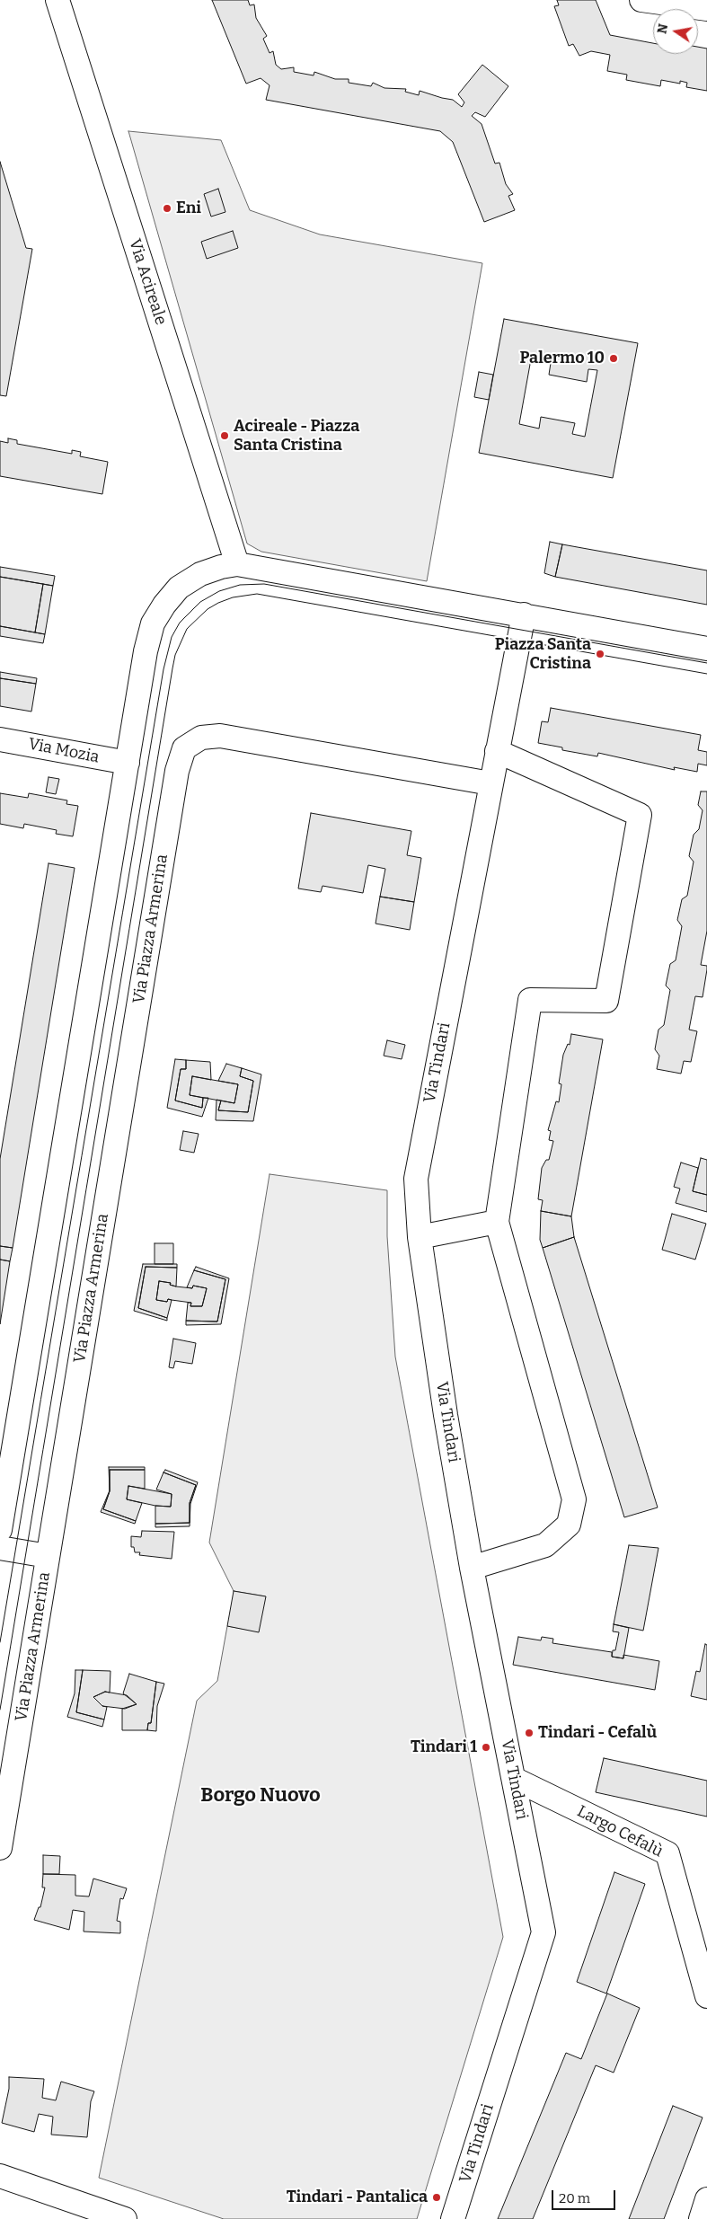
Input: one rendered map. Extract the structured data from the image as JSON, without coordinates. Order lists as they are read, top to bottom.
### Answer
{
  "streets": {
    "street": [
      "Via Acireale",
      "Via Mozia",
      "Via Piazza Armerina",
      "Via Tindari",
      "Largo Cefalù"
    ]
  },
  "crossings": [
    ["Via Piazza Armerina", "Via Tindari"],
    ["Via Tindari", "Largo Cefalù"]
  ],
  "districts": ["Borgo Nuovo"],
  "places": [
    "Eni",
    "Palermo 10",
    "Acireale - Piazza Santa Cristina",
    "Piazza Santa Cristina",
    "Tindari - Cefalù",
    "Tindari 1",
    "Tindari - Pantalica"
  ],
  "scale_bar": "20 m",
  "north": "left"
}
